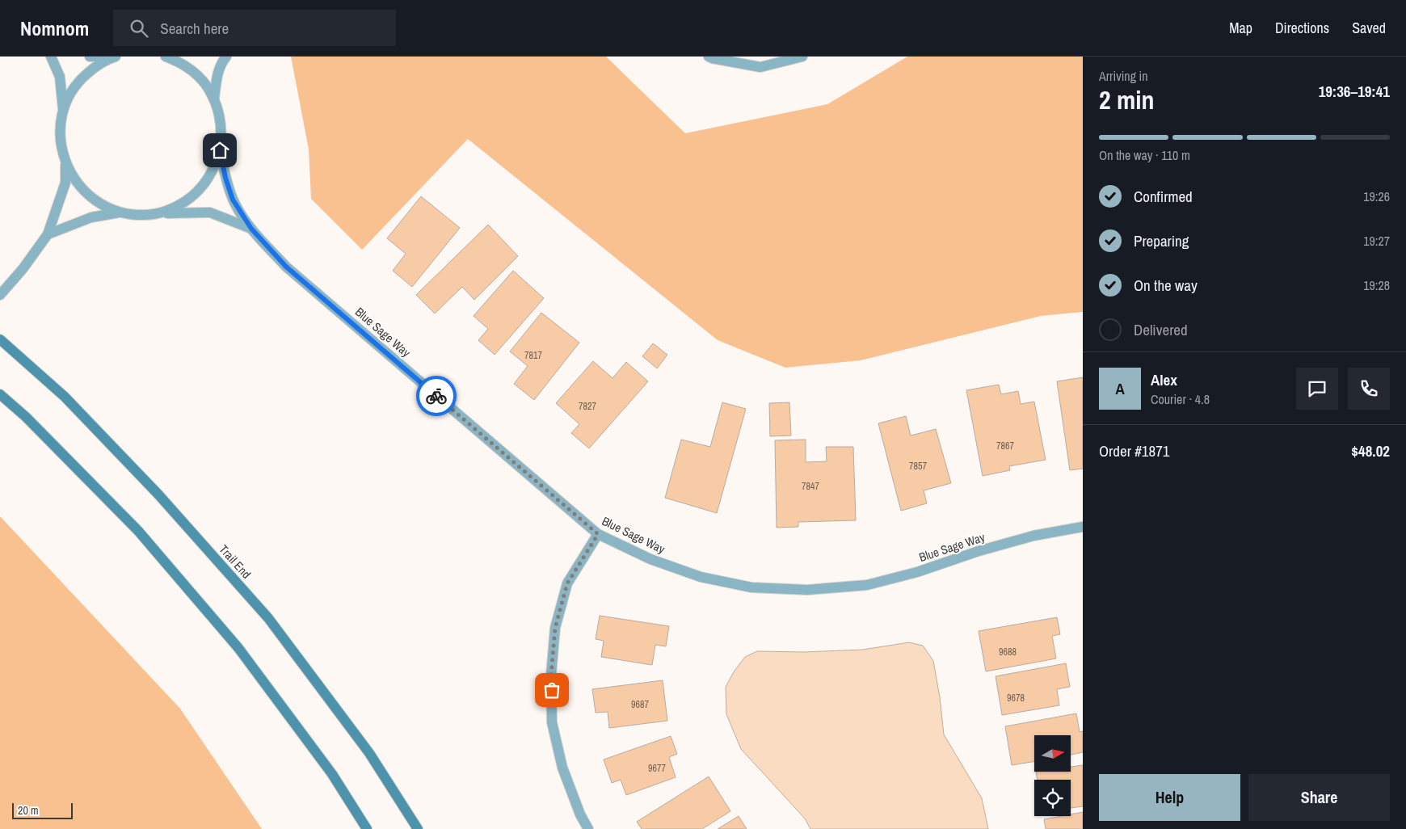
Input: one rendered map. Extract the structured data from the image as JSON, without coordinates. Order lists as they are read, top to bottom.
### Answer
{
  "streets": {
    "street": ["Blue Sage Way", "Trail End"]
  },
  "house_numbers": [
    "7817",
    "7827",
    "7867",
    "7857",
    "7847",
    "9688",
    "9678",
    "9687",
    "9677"
  ],
  "scale_bar": "20 m",
  "north": "right",
  "page": {
    "header": "Nomnom",
    "search": "Search here",
    "nav": ["Map", "Directions", "Saved"],
    "heading": ["2 min", "Arriving in", "19:36–19:41"],
    "panel": [
      "Alex",
      "Courier · 4.8",
      "Order #1871",
      "$48.02"
    ],
    "bar": "On the way · 110 m",
    "list": [
      ["Confirmed", "19:26"],
      ["Preparing", "19:27"],
      ["On the way", "19:28"],
      "Delivered"
    ],
    "round": "A",
    "buttons": ["Help", "Share"],
    "scale": "20 m"
  }
}
